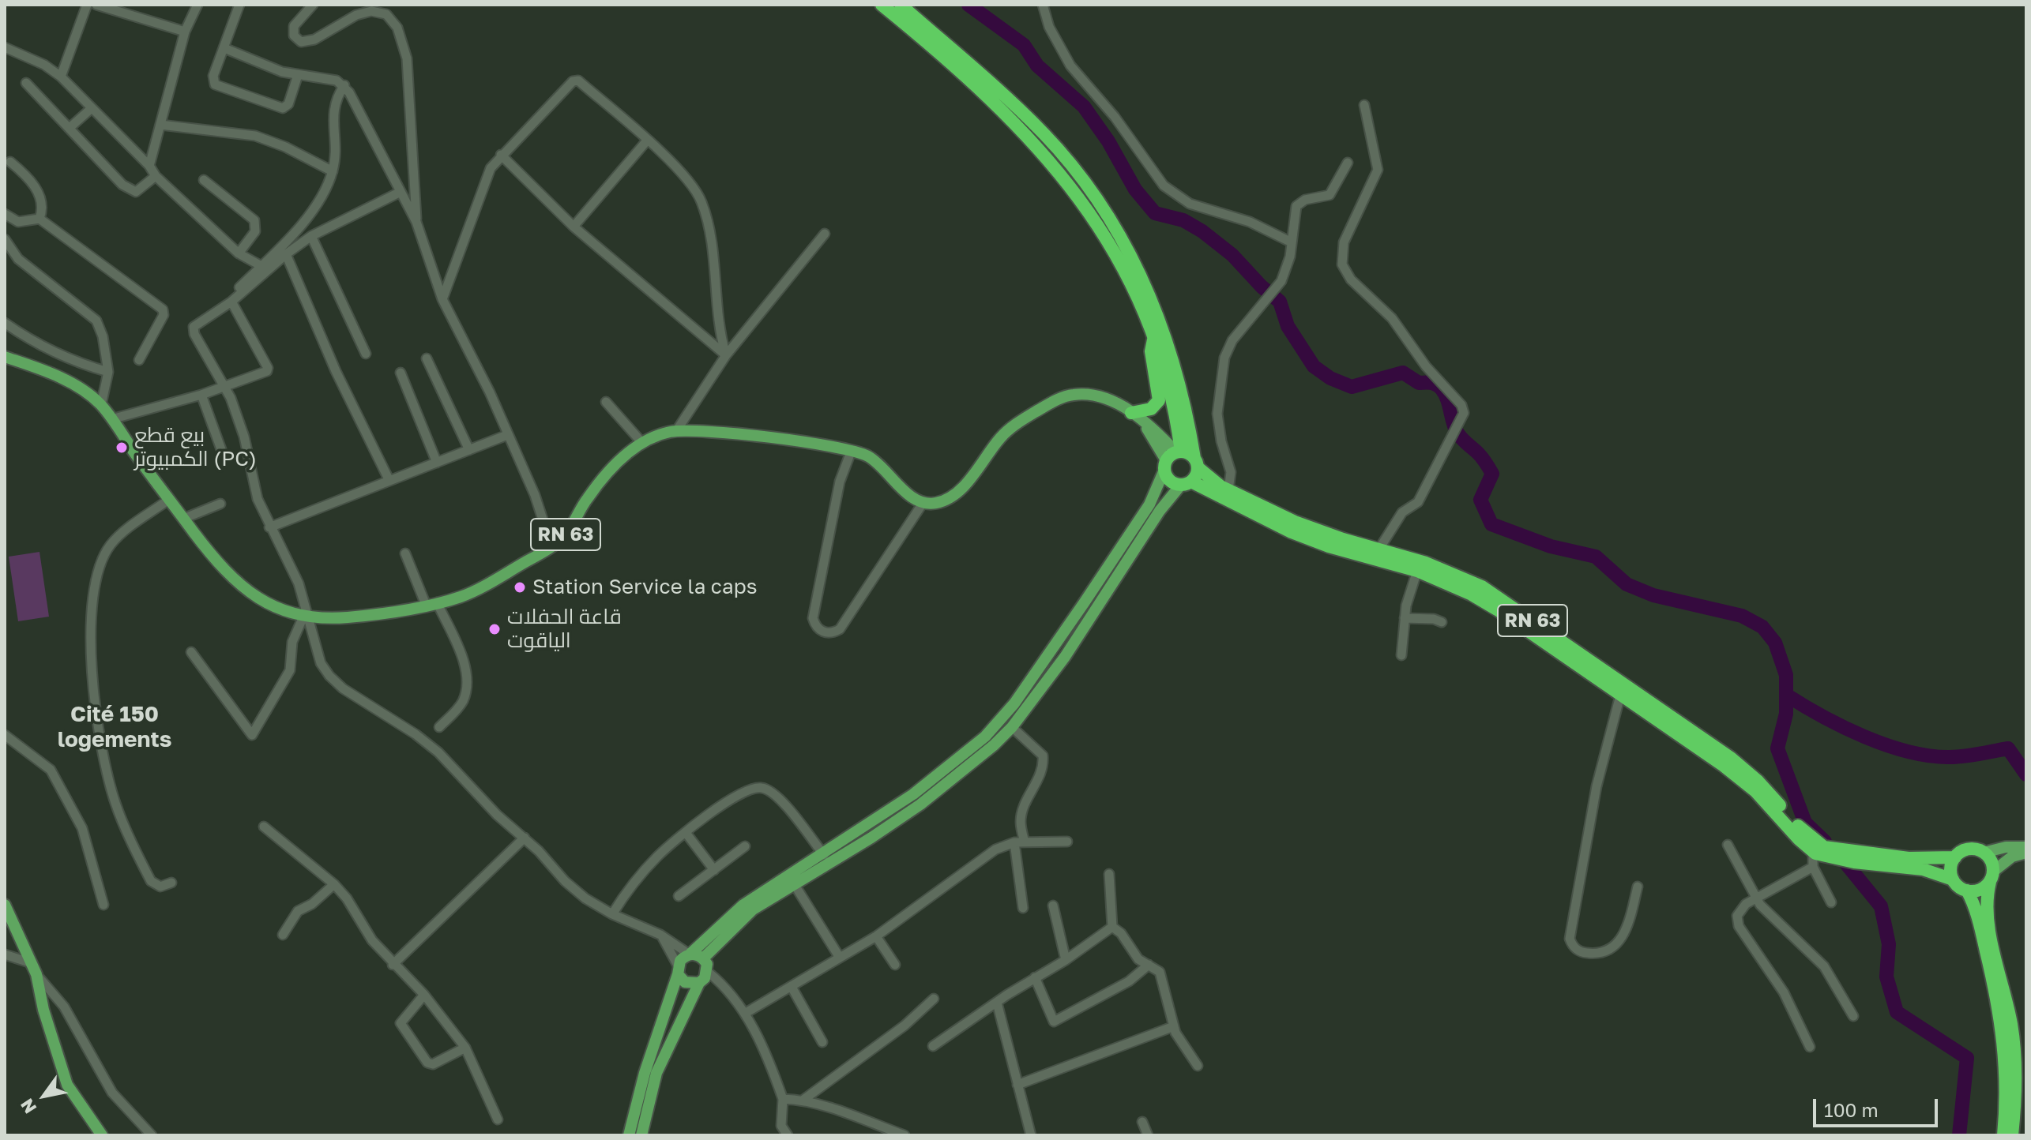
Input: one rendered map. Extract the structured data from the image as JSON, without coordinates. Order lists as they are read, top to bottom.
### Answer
{
  "streets": {
    "highway": ["RN 63"]
  },
  "districts": ["Cité 150 logements"],
  "places": ["بيع قطع الكمبيوتر (PC)", "Station Service la caps", "قاعة الحفلات الياقوت"],
  "scale_bar": "100 m",
  "north": "bottom left"
}
